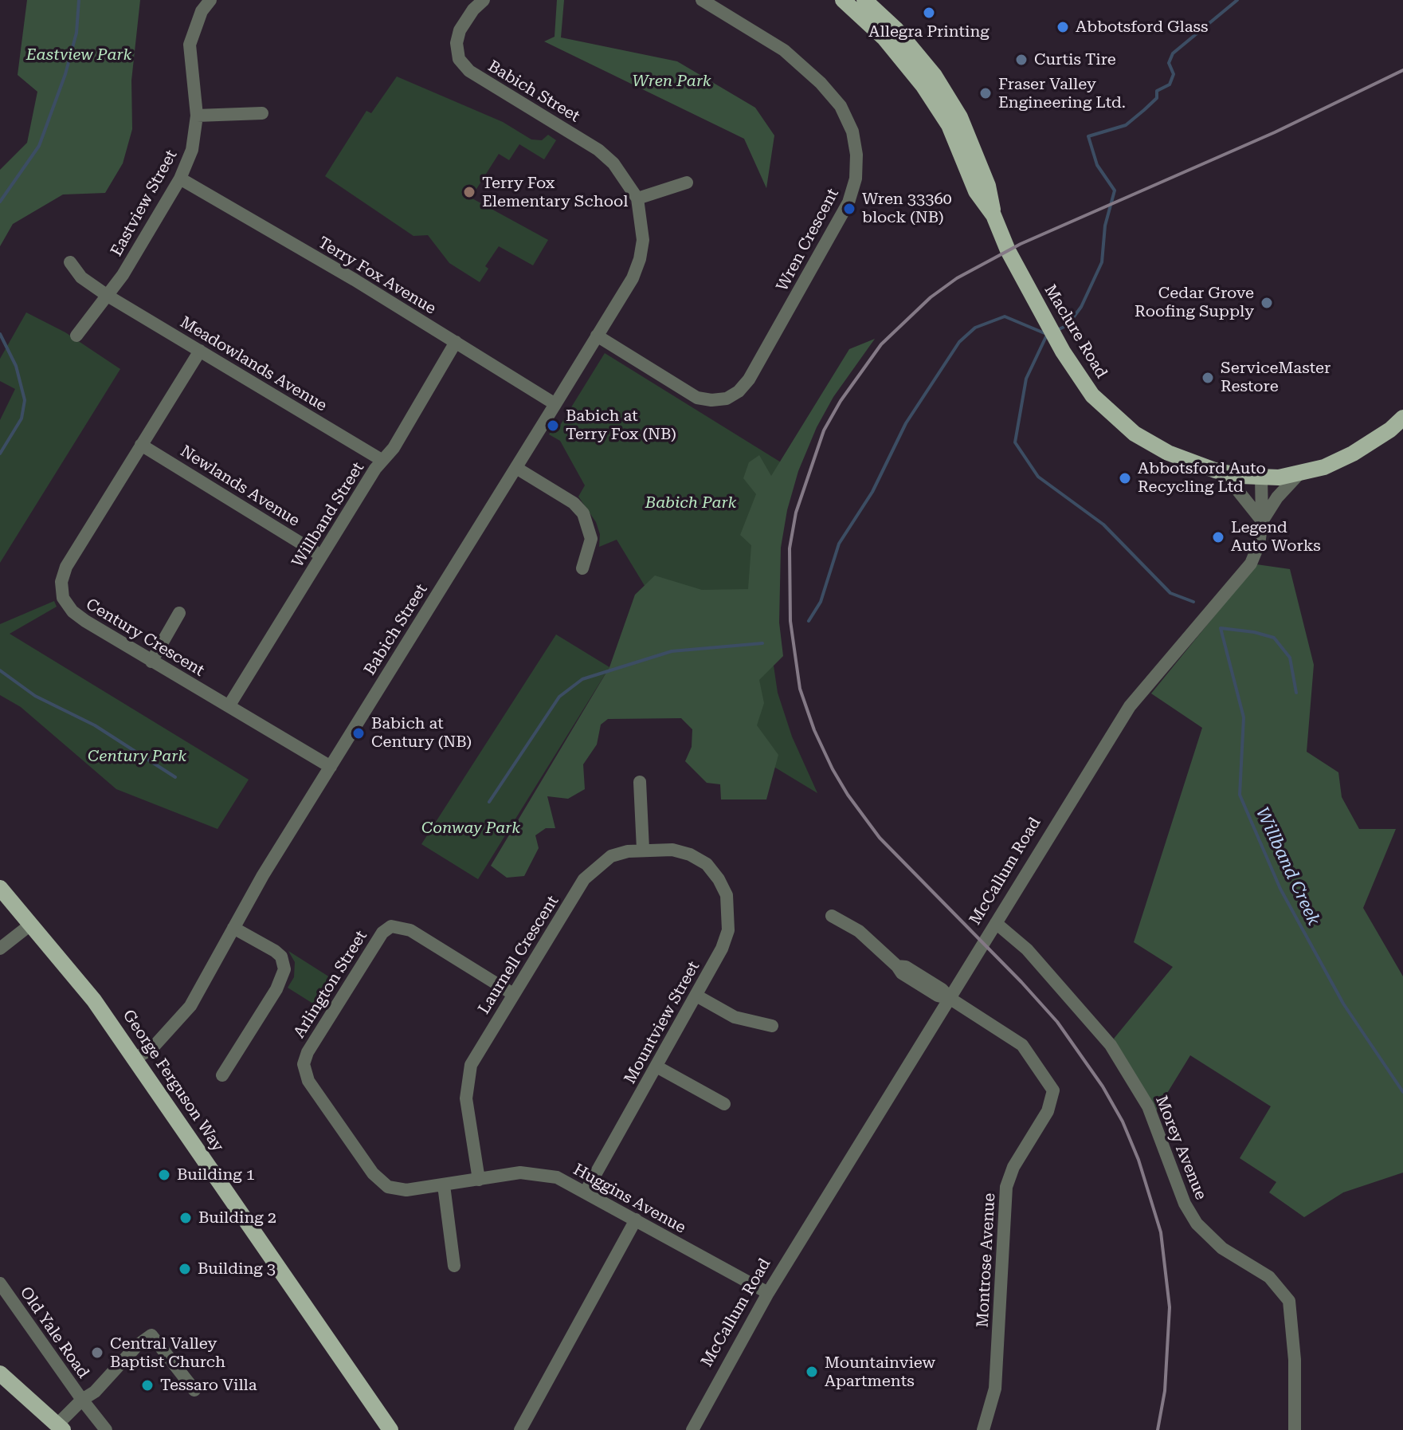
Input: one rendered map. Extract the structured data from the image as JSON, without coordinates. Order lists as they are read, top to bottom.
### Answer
{
  "streets": {
    "main road": ["Maclure Road", "George Ferguson Way"],
    "street": [
      "Babich Street",
      "Eastview Street",
      "Wren Crescent",
      "Terry Fox Avenue",
      "Meadowlands Avenue",
      "Newlands Avenue",
      "Willband Street",
      "Century Crescent",
      "McCallum Road",
      "Laurnell Crescent",
      "Arlington Street",
      "Mountview Street",
      "Morey Avenue",
      "Huggins Avenue",
      "Montrose Avenue",
      "Old Yale Road"
    ]
  },
  "crossings": [
    ["Babich Street", "Wren Crescent"],
    ["Babich Street", "Terry Fox Avenue"],
    ["Babich Street", "Century Crescent"],
    ["Babich Street", "George Ferguson Way"],
    ["Eastview Street", "Terry Fox Avenue"],
    ["Eastview Street", "Meadowlands Avenue"],
    ["Terry Fox Avenue", "Willband Street"],
    ["Maclure Road", "McCallum Road"],
    ["Meadowlands Avenue", "Willband Street"],
    ["Meadowlands Avenue", "Century Crescent"],
    ["Newlands Avenue", "Willband Street"],
    ["Newlands Avenue", "Century Crescent"],
    ["Willband Street", "Century Crescent"],
    ["McCallum Road", "Morey Avenue"],
    ["McCallum Road", "Huggins Avenue"],
    ["McCallum Road", "Montrose Avenue"],
    ["Laurnell Crescent", "Arlington Street"],
    ["Laurnell Crescent", "Mountview Street"],
    ["Laurnell Crescent", "Huggins Avenue"],
    ["Arlington Street", "Huggins Avenue"],
    ["Mountview Street", "Huggins Avenue"]
  ],
  "water": ["Willband Creek"],
  "parks": [
    "Eastview Park",
    "Wren Park",
    "Babich Park",
    "Century Park",
    "Conway Park"
  ],
  "places": [
    "Allegra Printing",
    "Abbotsford Glass",
    "Curtis Tire",
    "Fraser Valley Engineering Ltd.",
    "Terry Fox Elementary School",
    "Wren 33360 block (NB)",
    "Cedar Grove Roofing Supply",
    "ServiceMaster Restore",
    "Babich at Terry Fox (NB)",
    "Abbotsford Auto Recycling Ltd",
    "Legend Auto Works",
    "Babich at Century (NB)",
    "Building 1",
    "Building 2",
    "Building 3",
    "Central Valley Baptist Church",
    "Mountainview Apartments",
    "Tessaro Villa"
  ]
}
